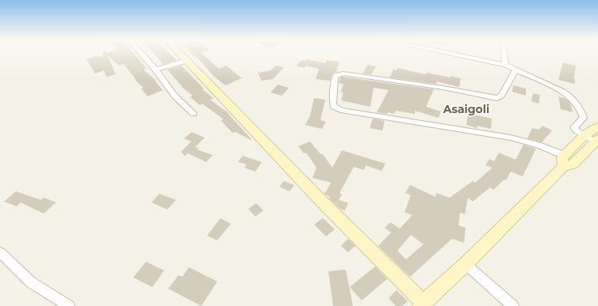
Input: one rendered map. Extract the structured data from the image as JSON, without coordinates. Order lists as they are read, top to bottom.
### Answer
{
  "districts": ["Asaigoli"]
}
